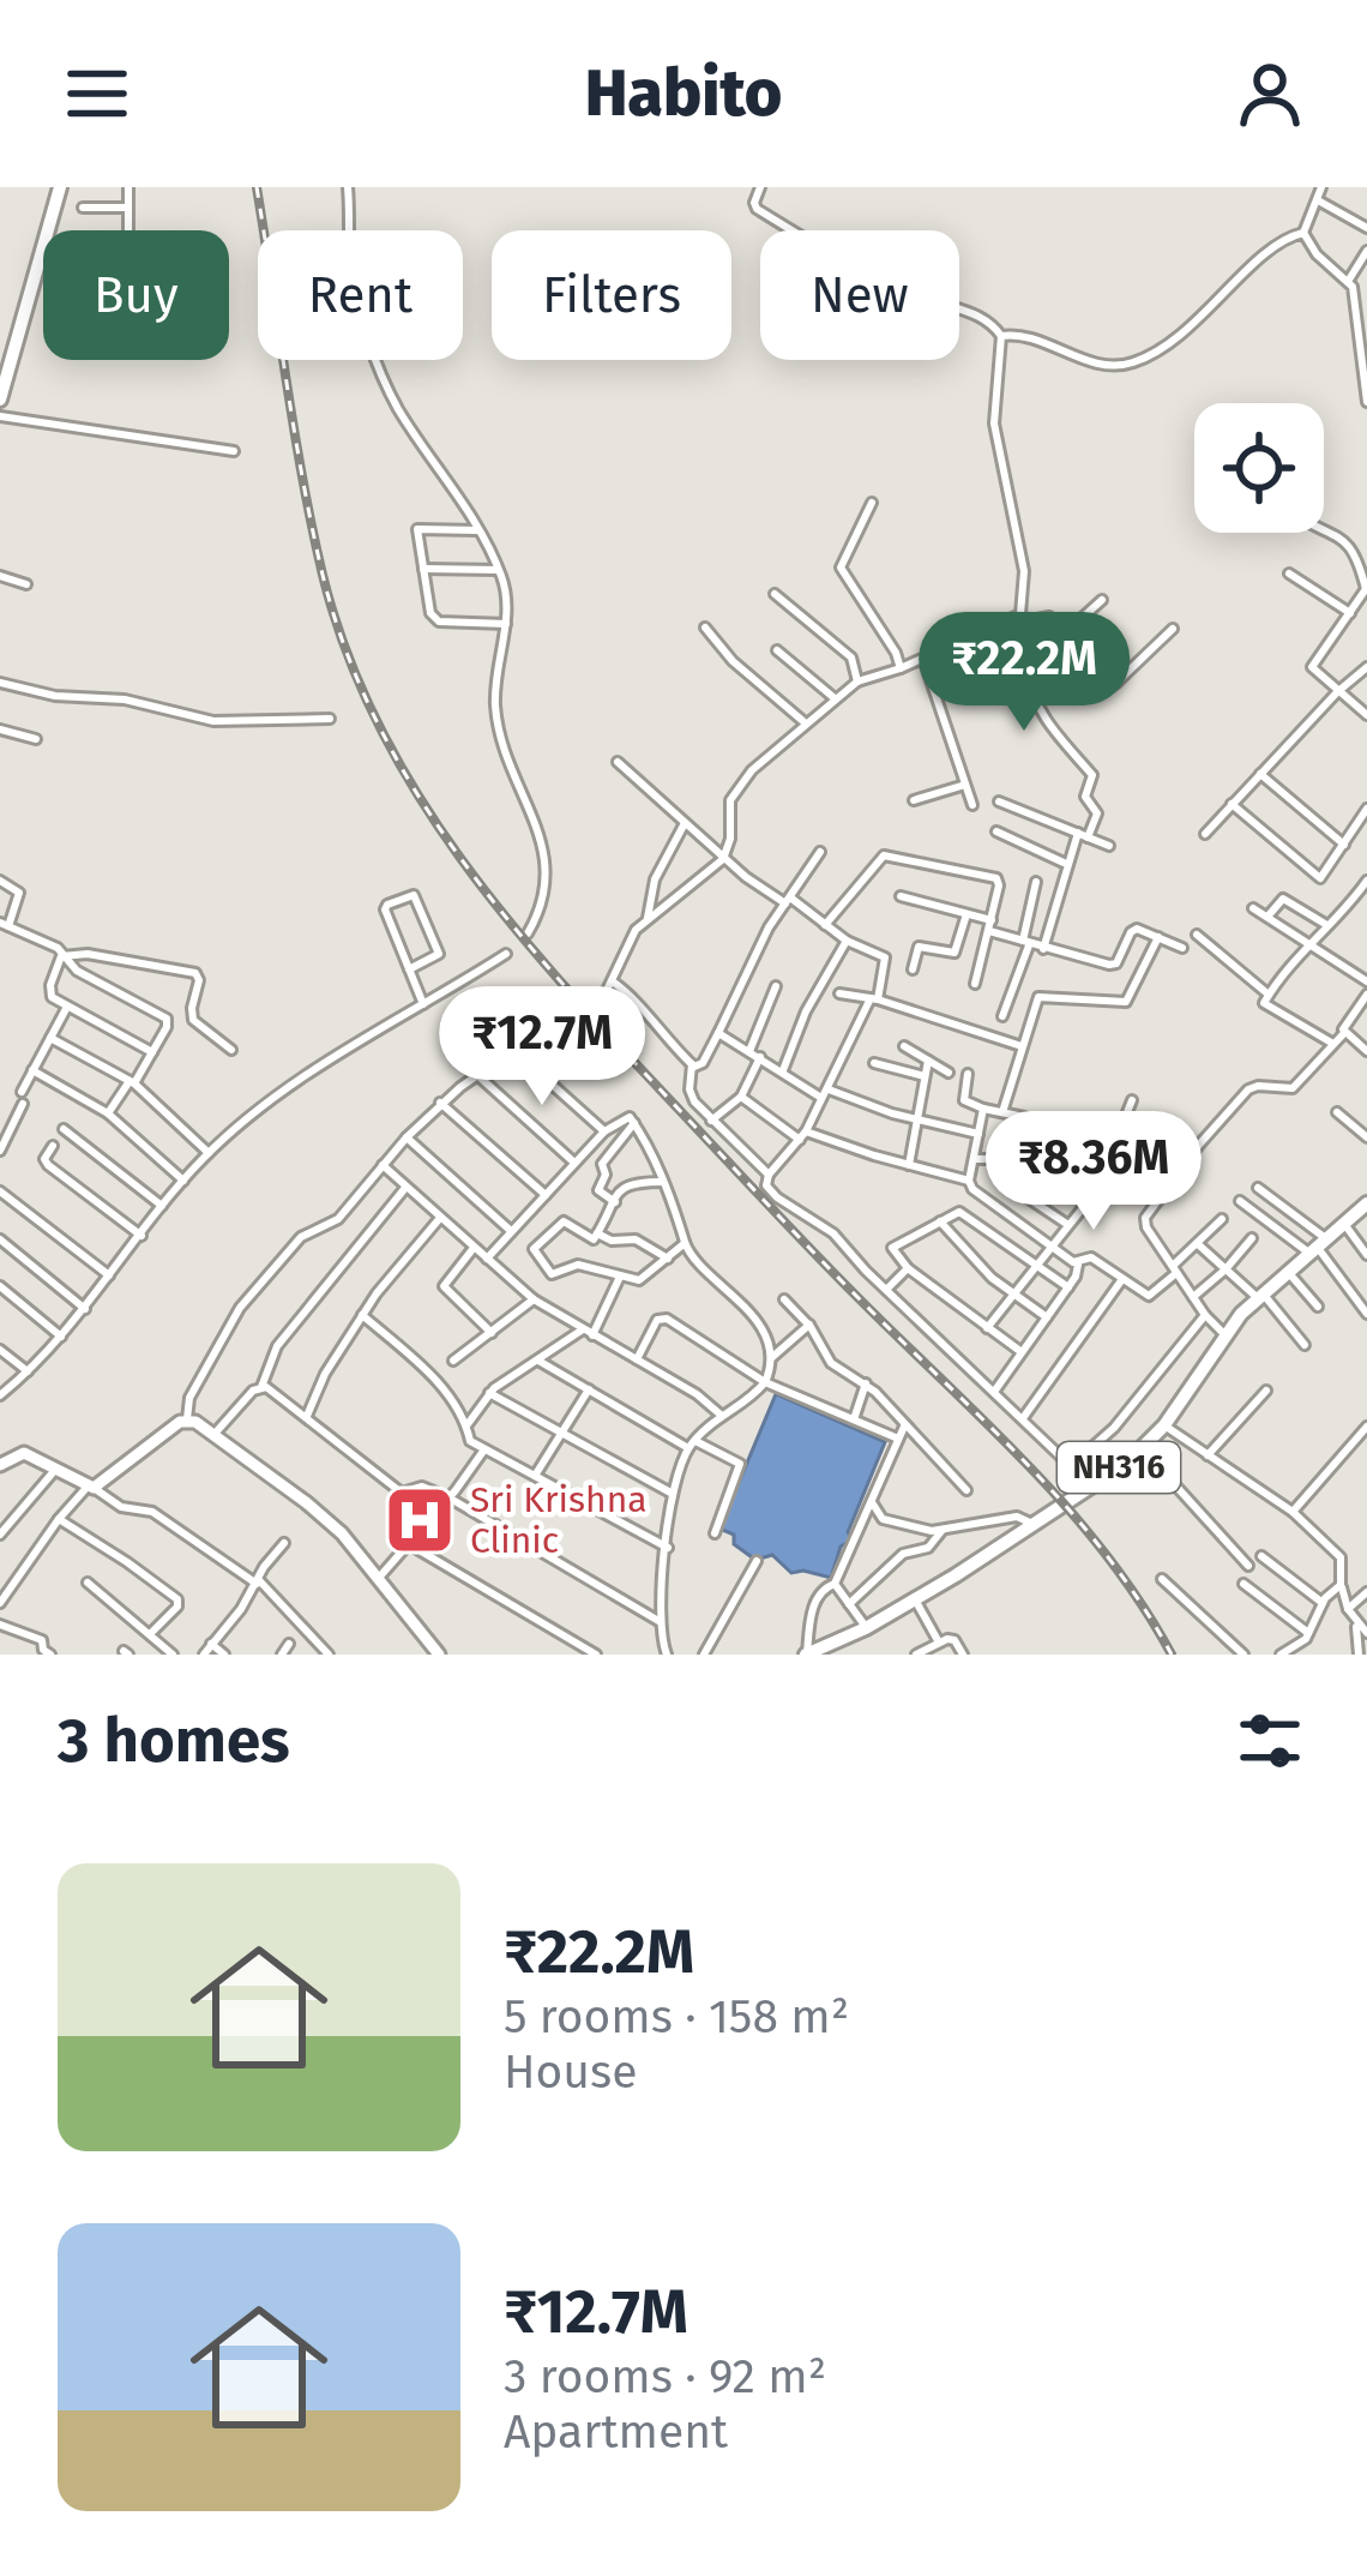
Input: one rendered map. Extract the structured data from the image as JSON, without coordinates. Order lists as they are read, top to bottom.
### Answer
{
  "streets": {
    "highway": ["NH316"]
  },
  "places": {
    "hospital": ["Sri Krishna Clinic"]
  },
  "page": {
    "header": "Habito",
    "chip": [
      "Buy",
      "Rent",
      "Filters",
      "New"
    ],
    "price": ["₹22.2M", "₹12.7M", "₹8.36M"],
    "heading": "3 homes",
    "list": [
      {
        "name": "₹22.2M",
        "note": "5 rooms · 158 m² · House"
      },
      {
        "name": "₹12.7M",
        "note": "3 rooms · 92 m² · Apartment"
      }
    ]
  }
}
